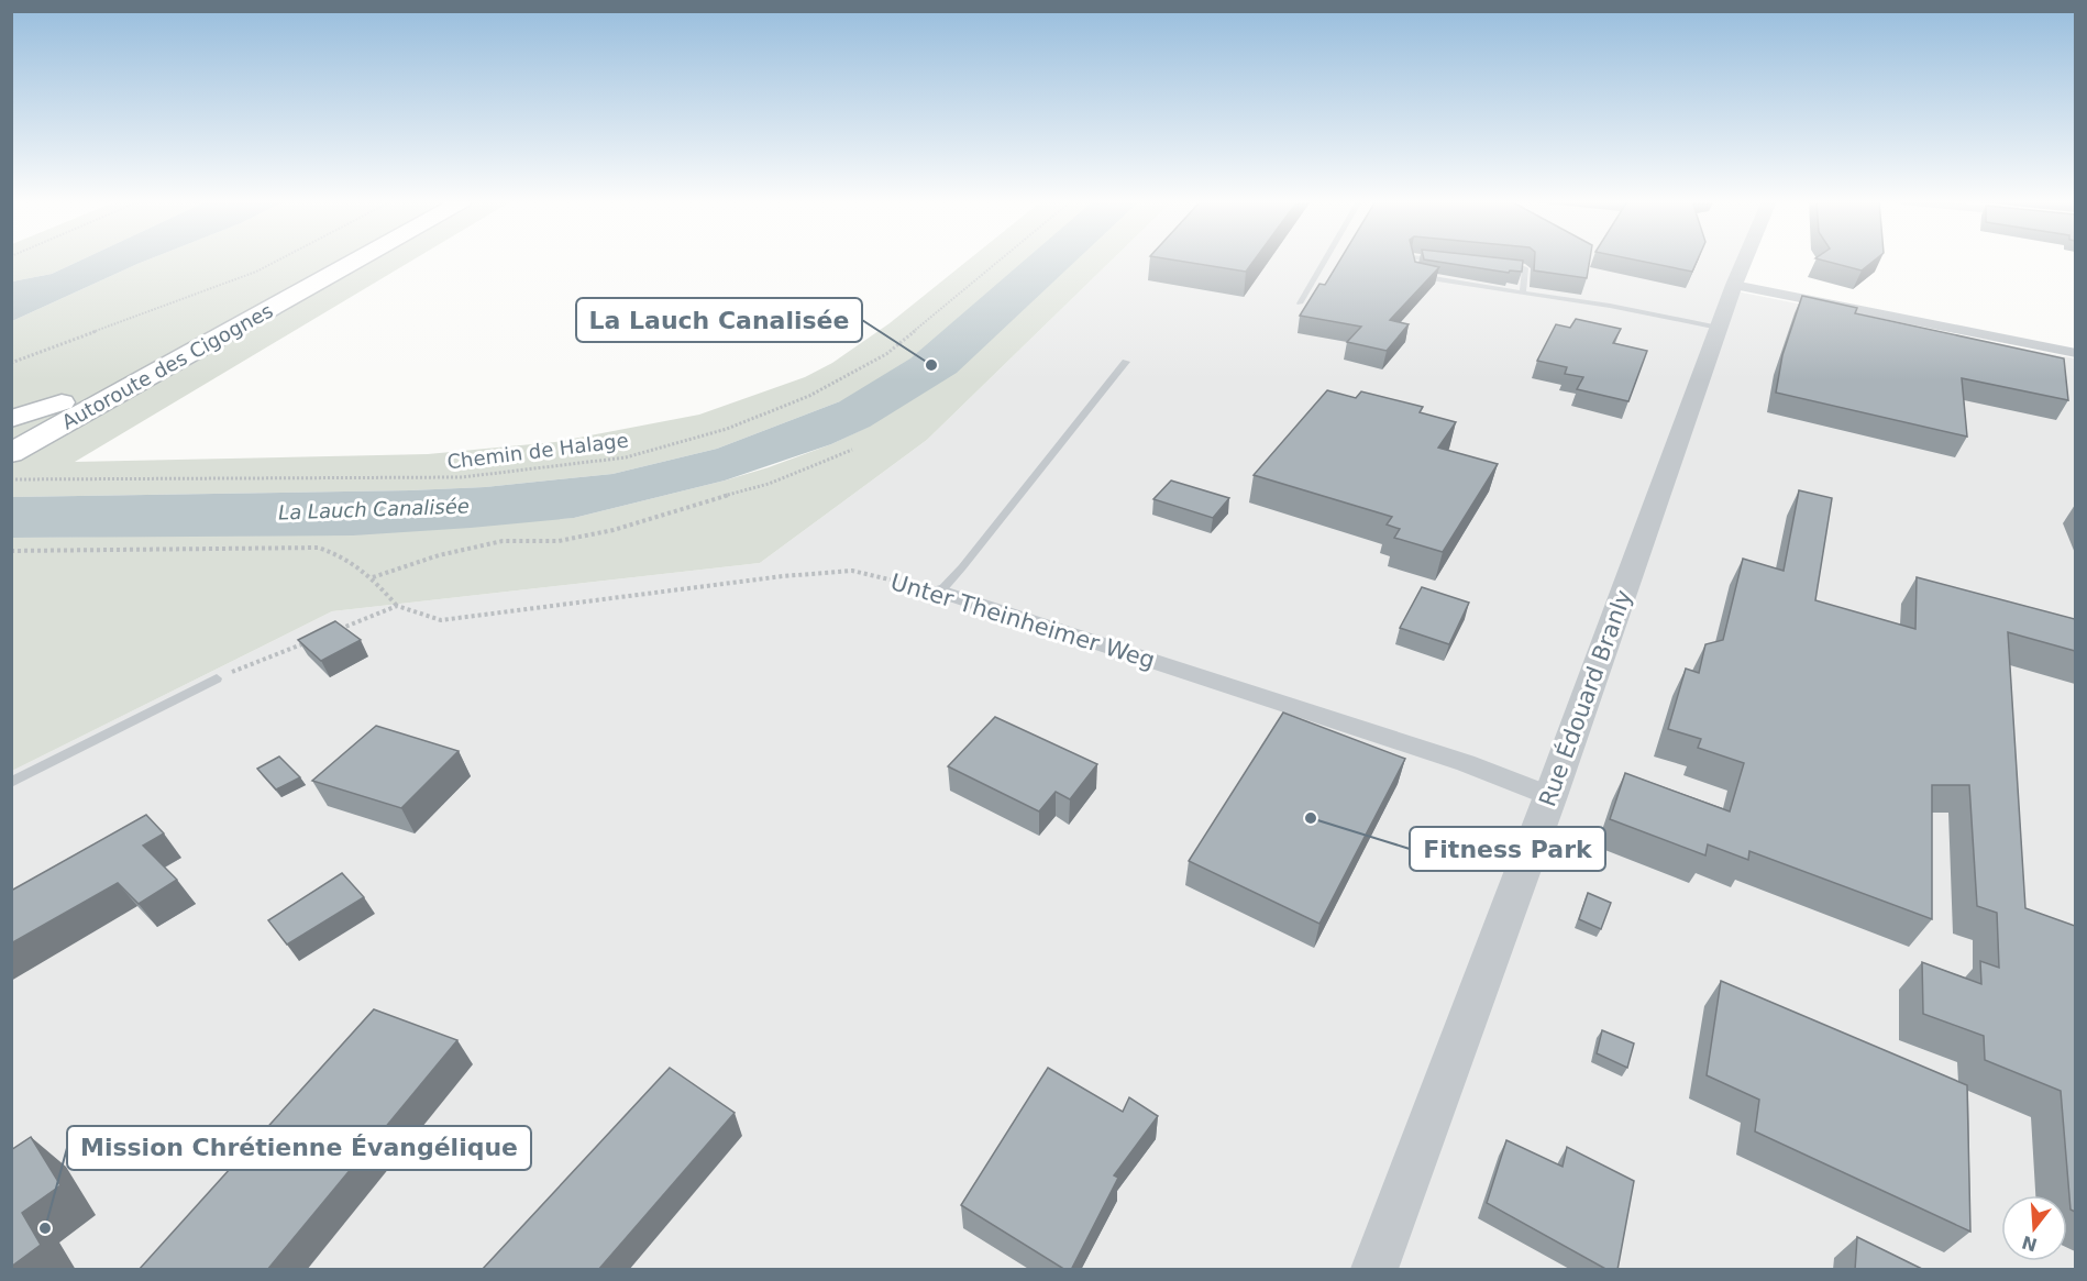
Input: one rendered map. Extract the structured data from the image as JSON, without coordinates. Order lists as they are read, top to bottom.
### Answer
{
  "streets": {
    "highway": ["Autoroute des Cigognes"],
    "street": ["Unter Theinheimer Weg", "Rue Édouard Branly"],
    "path": ["Chemin de Halage"]
  },
  "crossings": [
    ["Unter Theinheimer Weg", "Rue Édouard Branly"]
  ],
  "water": ["La Lauch Canalisée"],
  "places": ["La Lauch Canalisée", "Fitness Park", "Mission Chrétienne Évangélique"],
  "north": "bottom"
}
